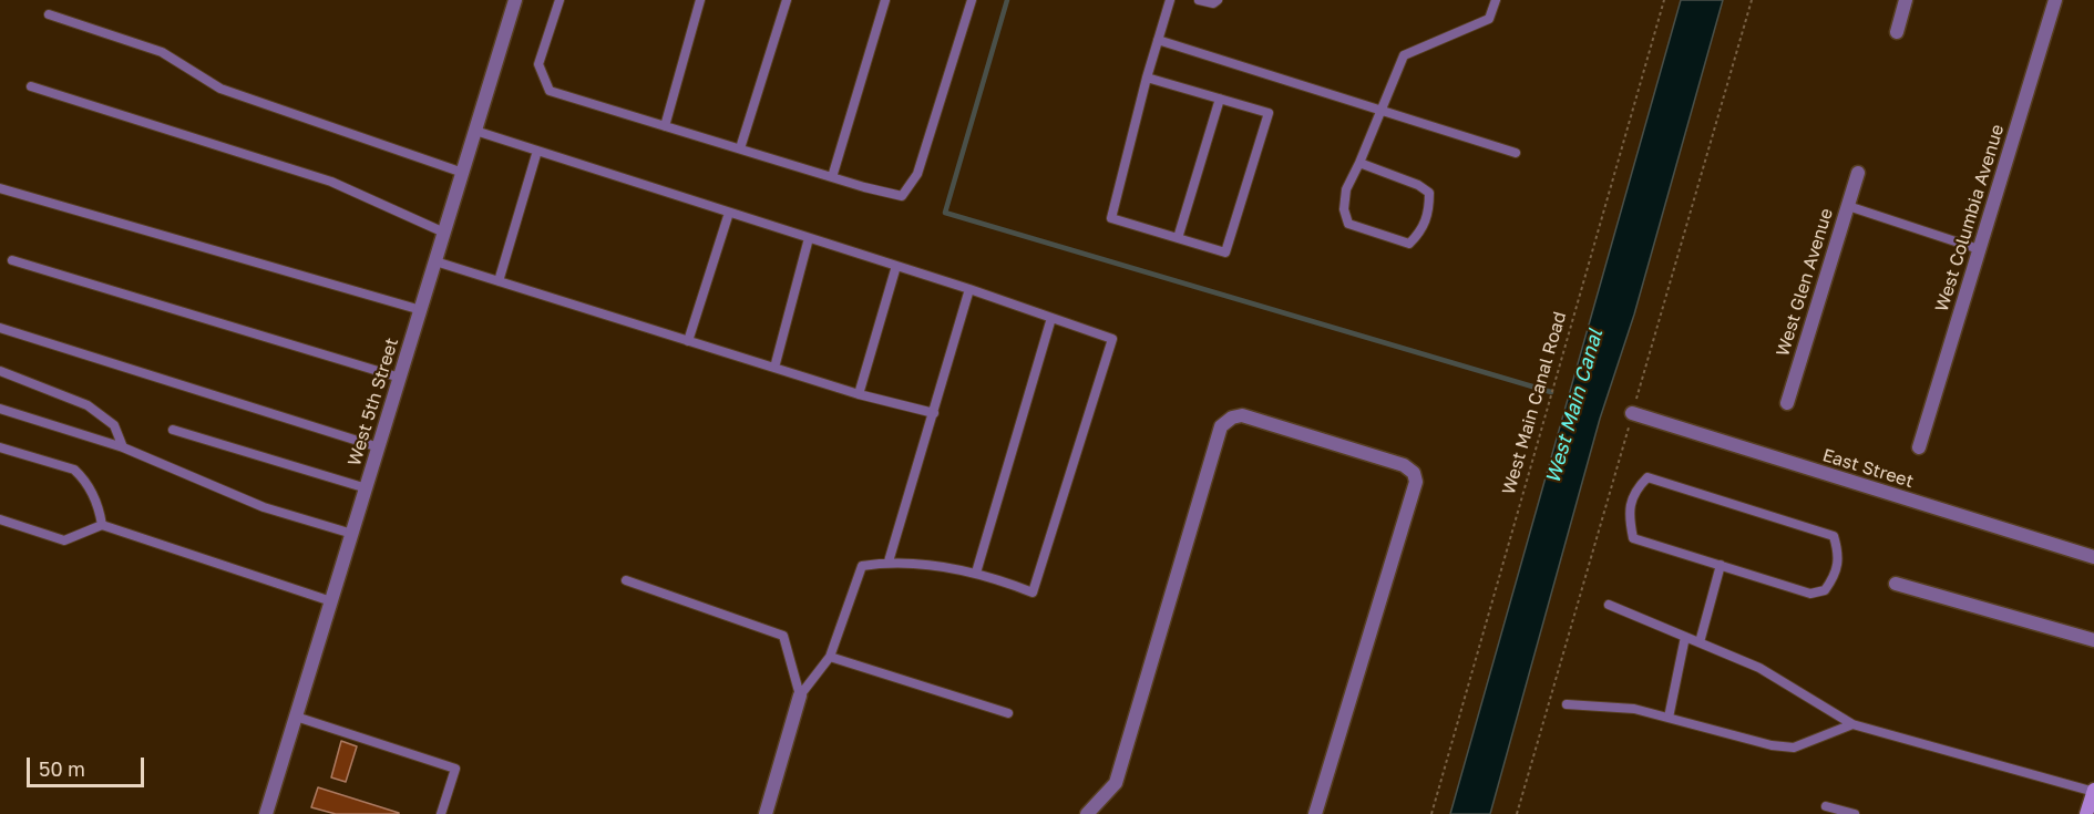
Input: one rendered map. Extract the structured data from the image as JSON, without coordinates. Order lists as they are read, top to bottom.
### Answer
{
  "streets": {
    "street": [
      "West Columbia Avenue",
      "West Glen Avenue",
      "West 5th Street",
      "East Street"
    ],
    "path": ["West Main Canal Road"]
  },
  "water": ["West Main Canal"],
  "scale_bar": "50 m"
}
